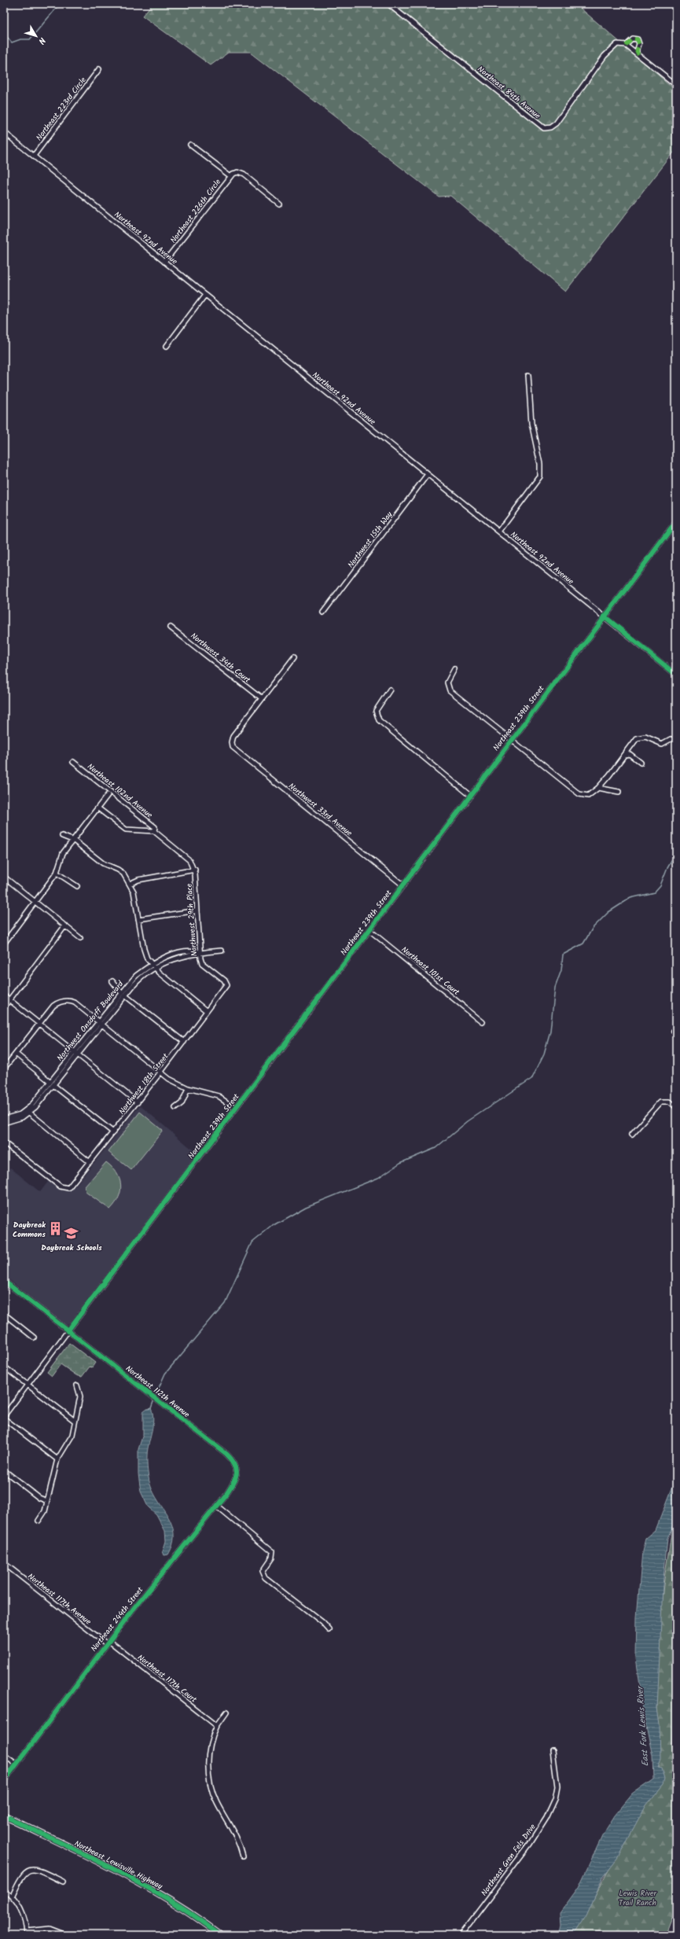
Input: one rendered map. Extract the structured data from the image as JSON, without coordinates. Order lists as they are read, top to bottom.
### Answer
{
  "streets": {
    "main road": ["Northeast Lewisville Highway"],
    "street": [
      "Northeast 84th Avenue",
      "Northeast 223rd Circle",
      "Northeast 226th Circle",
      "Northeast 92nd Avenue",
      "Northwest 15th Way",
      "Northwest 34th Court",
      "Northeast 239th Street",
      "Northeast 102nd Avenue",
      "Northwest 33rd Avenue",
      "Northwest 29th Place",
      "Northeast 101st Court",
      "Northwest Onsdorff Boulevard",
      "Northwest 18th Street",
      "Northeast 112th Avenue",
      "Northeast 117th Avenue",
      "Northeast 244th Street",
      "Northeast 117th Court",
      "Northeast Gren Fels Drive"
    ]
  },
  "crossings": [
    ["Northeast 223rd Circle", "Northeast 92nd Avenue"],
    ["Northeast 226th Circle", "Northeast 92nd Avenue"],
    ["Northeast 92nd Avenue", "Northwest 15th Way"],
    ["Northeast 92nd Avenue", "Northeast 239th Street"],
    ["Northwest 34th Court", "Northwest 33rd Avenue"],
    ["Northeast 239th Street", "Northwest 33rd Avenue"],
    ["Northeast 239th Street", "Northeast 101st Court"],
    ["Northeast 239th Street", "Northeast 112th Avenue"],
    ["Northeast 102nd Avenue", "Northwest 29th Place"],
    ["Northwest 29th Place", "Northwest Onsdorff Boulevard"],
    ["Northwest 29th Place", "Northwest 18th Street"],
    ["Northeast 112th Avenue", "Northeast 244th Street"],
    ["Northeast 117th Avenue", "Northeast 244th Street"],
    ["Northeast 117th Avenue", "Northeast 117th Court"],
    ["Northeast 244th Street", "Northeast 117th Court"]
  ],
  "water": ["East Fork Lewis River"],
  "parks": ["Lewis River Trail Ranch"],
  "places": {
    "building": ["Daybreak Commons"],
    "school or university": ["Daybreak Schools"]
  },
  "north": "bottom right"
}
